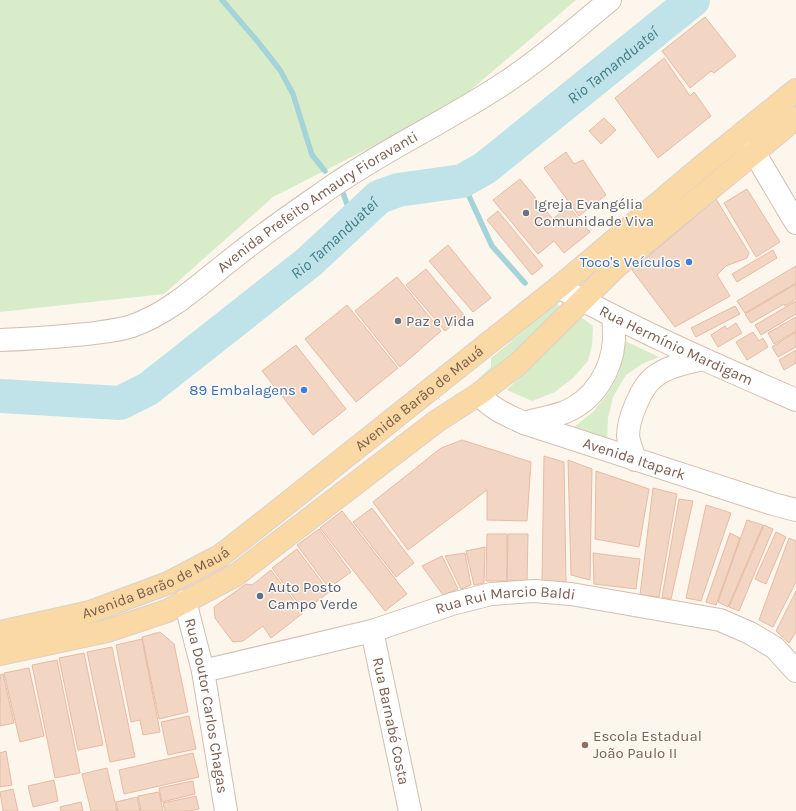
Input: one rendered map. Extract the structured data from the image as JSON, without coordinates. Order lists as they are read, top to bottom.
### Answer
{
  "streets": {
    "main road": ["Avenida Barão de Mauá"],
    "street": [
      "Avenida Prefeito Amaury Fioravanti",
      "Rua Hermínio Mardigam",
      "Avenida Itapark",
      "Rua Rui Marcio Baldi",
      "Rua Doutor Carlos Chagas",
      "Rua Barnabé Costa"
    ]
  },
  "crossings": [
    ["Rua Hermínio Mardigam", "Avenida Barão de Mauá"],
    ["Avenida Barão de Mauá", "Avenida Itapark"],
    ["Avenida Barão de Mauá", "Rua Doutor Carlos Chagas"],
    ["Rua Rui Marcio Baldi", "Rua Doutor Carlos Chagas"],
    ["Rua Rui Marcio Baldi", "Rua Barnabé Costa"]
  ],
  "water": ["Rio Tamanduateí"],
  "places": [
    "Igreja Evangélia Comunidade Viva",
    "Toco's Veículos",
    "Paz e Vida",
    "89 Embalagens",
    "Auto Posto Campo Verde",
    "Escola Estadual João Paulo II"
  ]
}
